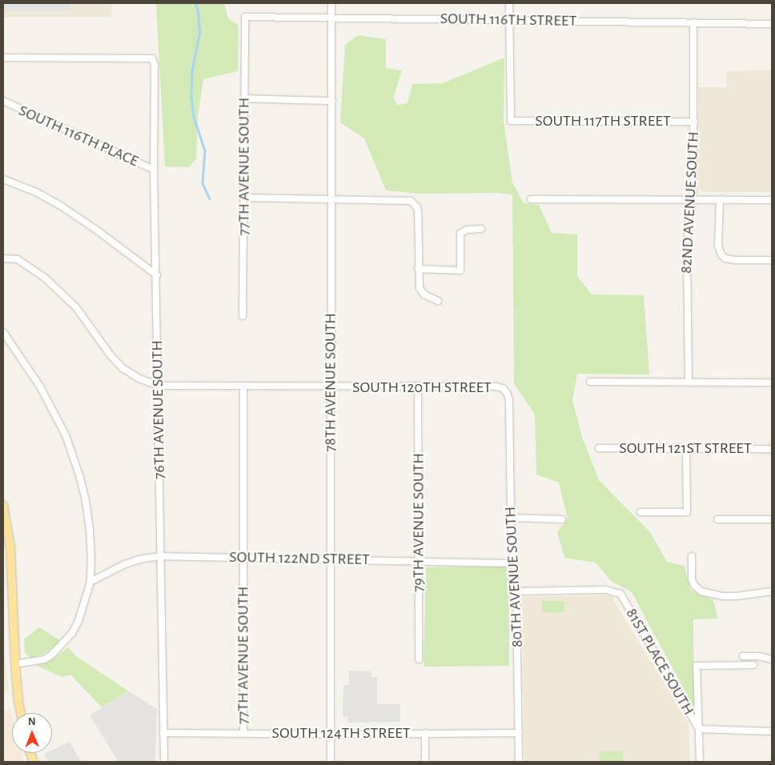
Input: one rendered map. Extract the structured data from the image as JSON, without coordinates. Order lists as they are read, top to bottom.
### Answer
{
  "streets": {
    "street": [
      "SOUTH 116TH STREET",
      "SOUTH 117TH STREET",
      "SOUTH 116TH PLACE",
      "77TH AVENUE SOUTH",
      "82ND AVENUE SOUTH",
      "78TH AVENUE SOUTH",
      "SOUTH 120TH STREET",
      "76TH AVENUE SOUTH",
      "SOUTH 121ST STREET",
      "79TH AVENUE SOUTH",
      "SOUTH 122ND STREET",
      "80TH AVENUE SOUTH",
      "81ST PLACE SOUTH",
      "SOUTH 124TH STREET"
    ]
  },
  "crossings": [
    ["SOUTH 116TH STREET", "SOUTH 117TH STREET"],
    ["SOUTH 116TH STREET", "77TH AVENUE SOUTH"],
    ["SOUTH 116TH STREET", "82ND AVENUE SOUTH"],
    ["SOUTH 116TH STREET", "78TH AVENUE SOUTH"],
    ["SOUTH 117TH STREET", "82ND AVENUE SOUTH"],
    ["SOUTH 116TH PLACE", "76TH AVENUE SOUTH"],
    ["77TH AVENUE SOUTH", "SOUTH 120TH STREET"],
    ["77TH AVENUE SOUTH", "SOUTH 122ND STREET"],
    ["77TH AVENUE SOUTH", "SOUTH 124TH STREET"],
    ["78TH AVENUE SOUTH", "SOUTH 120TH STREET"],
    ["78TH AVENUE SOUTH", "SOUTH 122ND STREET"],
    ["78TH AVENUE SOUTH", "SOUTH 124TH STREET"],
    ["SOUTH 120TH STREET", "76TH AVENUE SOUTH"],
    ["SOUTH 120TH STREET", "79TH AVENUE SOUTH"],
    ["SOUTH 120TH STREET", "80TH AVENUE SOUTH"],
    ["76TH AVENUE SOUTH", "SOUTH 122ND STREET"],
    ["76TH AVENUE SOUTH", "SOUTH 124TH STREET"],
    ["79TH AVENUE SOUTH", "SOUTH 122ND STREET"],
    ["SOUTH 122ND STREET", "80TH AVENUE SOUTH"],
    ["80TH AVENUE SOUTH", "81ST PLACE SOUTH"],
    ["80TH AVENUE SOUTH", "SOUTH 124TH STREET"]
  ],
  "north": "top"
}
